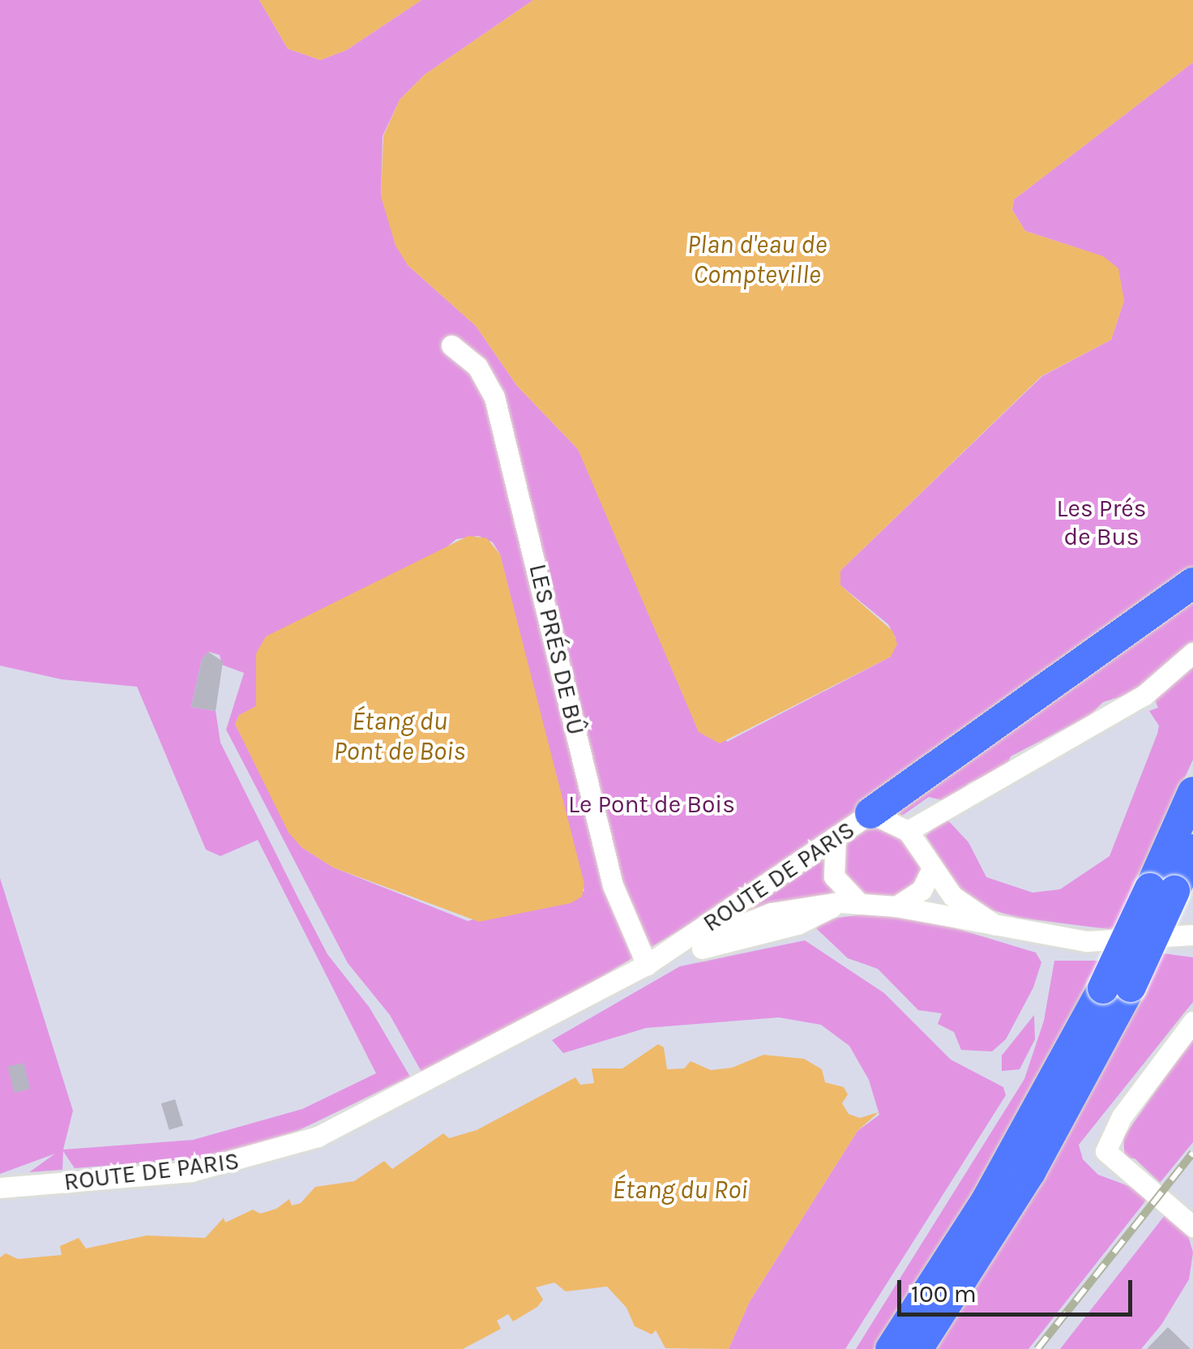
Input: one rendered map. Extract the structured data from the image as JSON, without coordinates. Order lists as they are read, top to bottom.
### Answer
{
  "streets": {
    "street": ["LES PRÉS DE BÛ", "ROUTE DE PARIS"]
  },
  "crossings": [
    ["LES PRÉS DE BÛ", "ROUTE DE PARIS"]
  ],
  "water": ["Plan d'eau de Compteville", "Étang du Pont de Bois", "Étang du Roi"],
  "parks": ["Les Prés de Bus", "Le Pont de Bois"],
  "scale_bar": "100 m"
}
